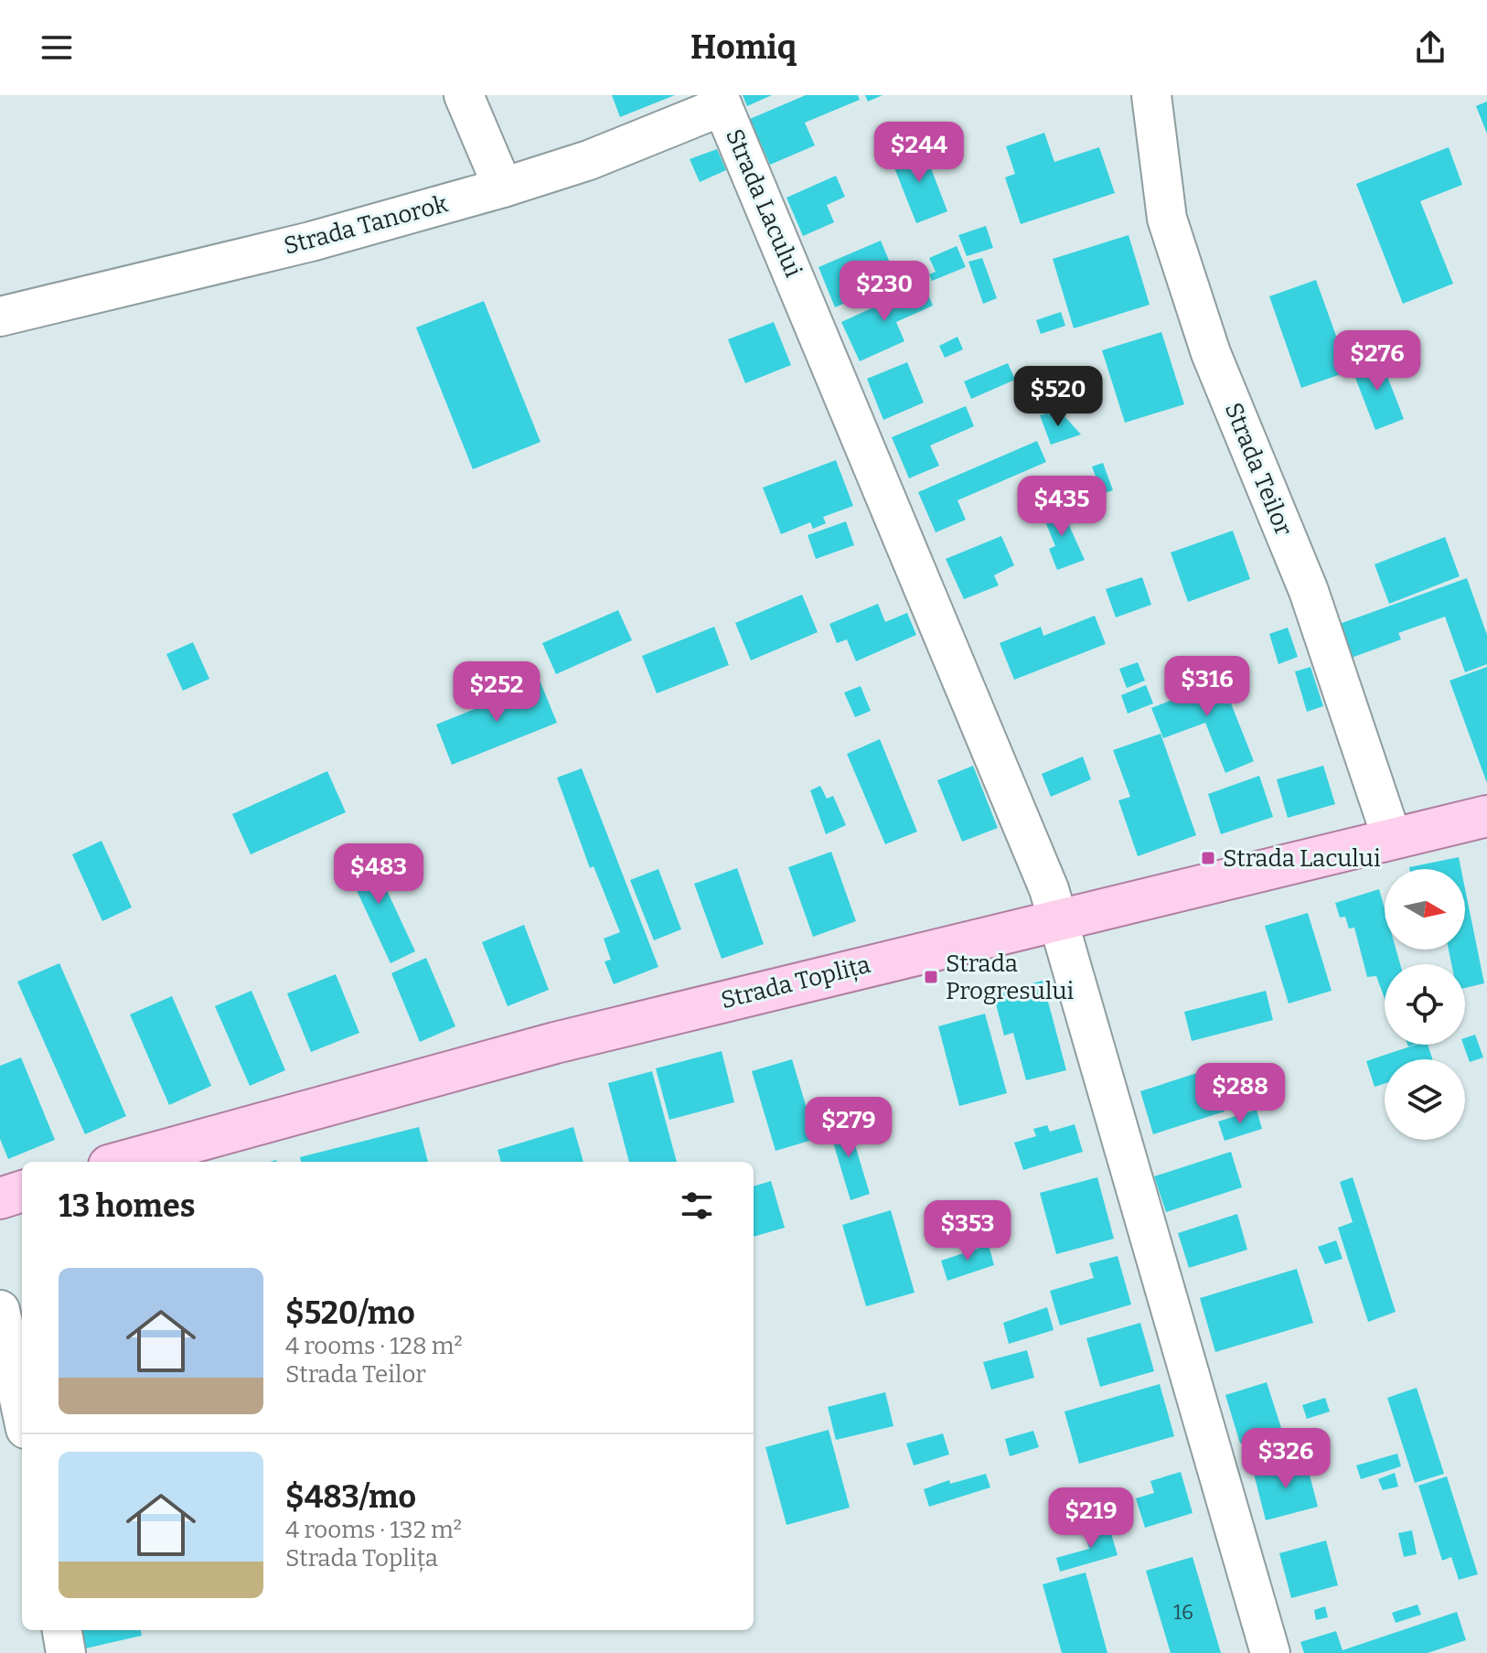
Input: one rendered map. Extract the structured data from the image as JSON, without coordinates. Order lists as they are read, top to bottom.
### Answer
{
  "streets": {
    "main road": ["Strada Toplița"],
    "street": ["Strada Lacului", "Strada Tanorok", "Strada Teilor"]
  },
  "crossings": [
    ["Strada Lacului", "Strada Tanorok"],
    ["Strada Lacului", "Strada Toplița"],
    ["Strada Teilor", "Strada Toplița"]
  ],
  "places": {
    "transit": ["Strada Lacului", "Strada Progresului"]
  },
  "house_numbers": ["16"],
  "north": "right",
  "page": {
    "header": "Homiq",
    "price": [
      "$244",
      "$230",
      "$276",
      "$520",
      "$435",
      "$316",
      "$252",
      "$483",
      "$288",
      "$279",
      "$353",
      "$326",
      "$219"
    ],
    "heading": "13 homes",
    "list": [
      {
        "name": "$520/mo",
        "note": "4 rooms · 128 m² · Strada Teilor"
      },
      {
        "name": "$483/mo",
        "note": "4 rooms · 132 m² · Strada Toplița"
      }
    ]
  }
}
